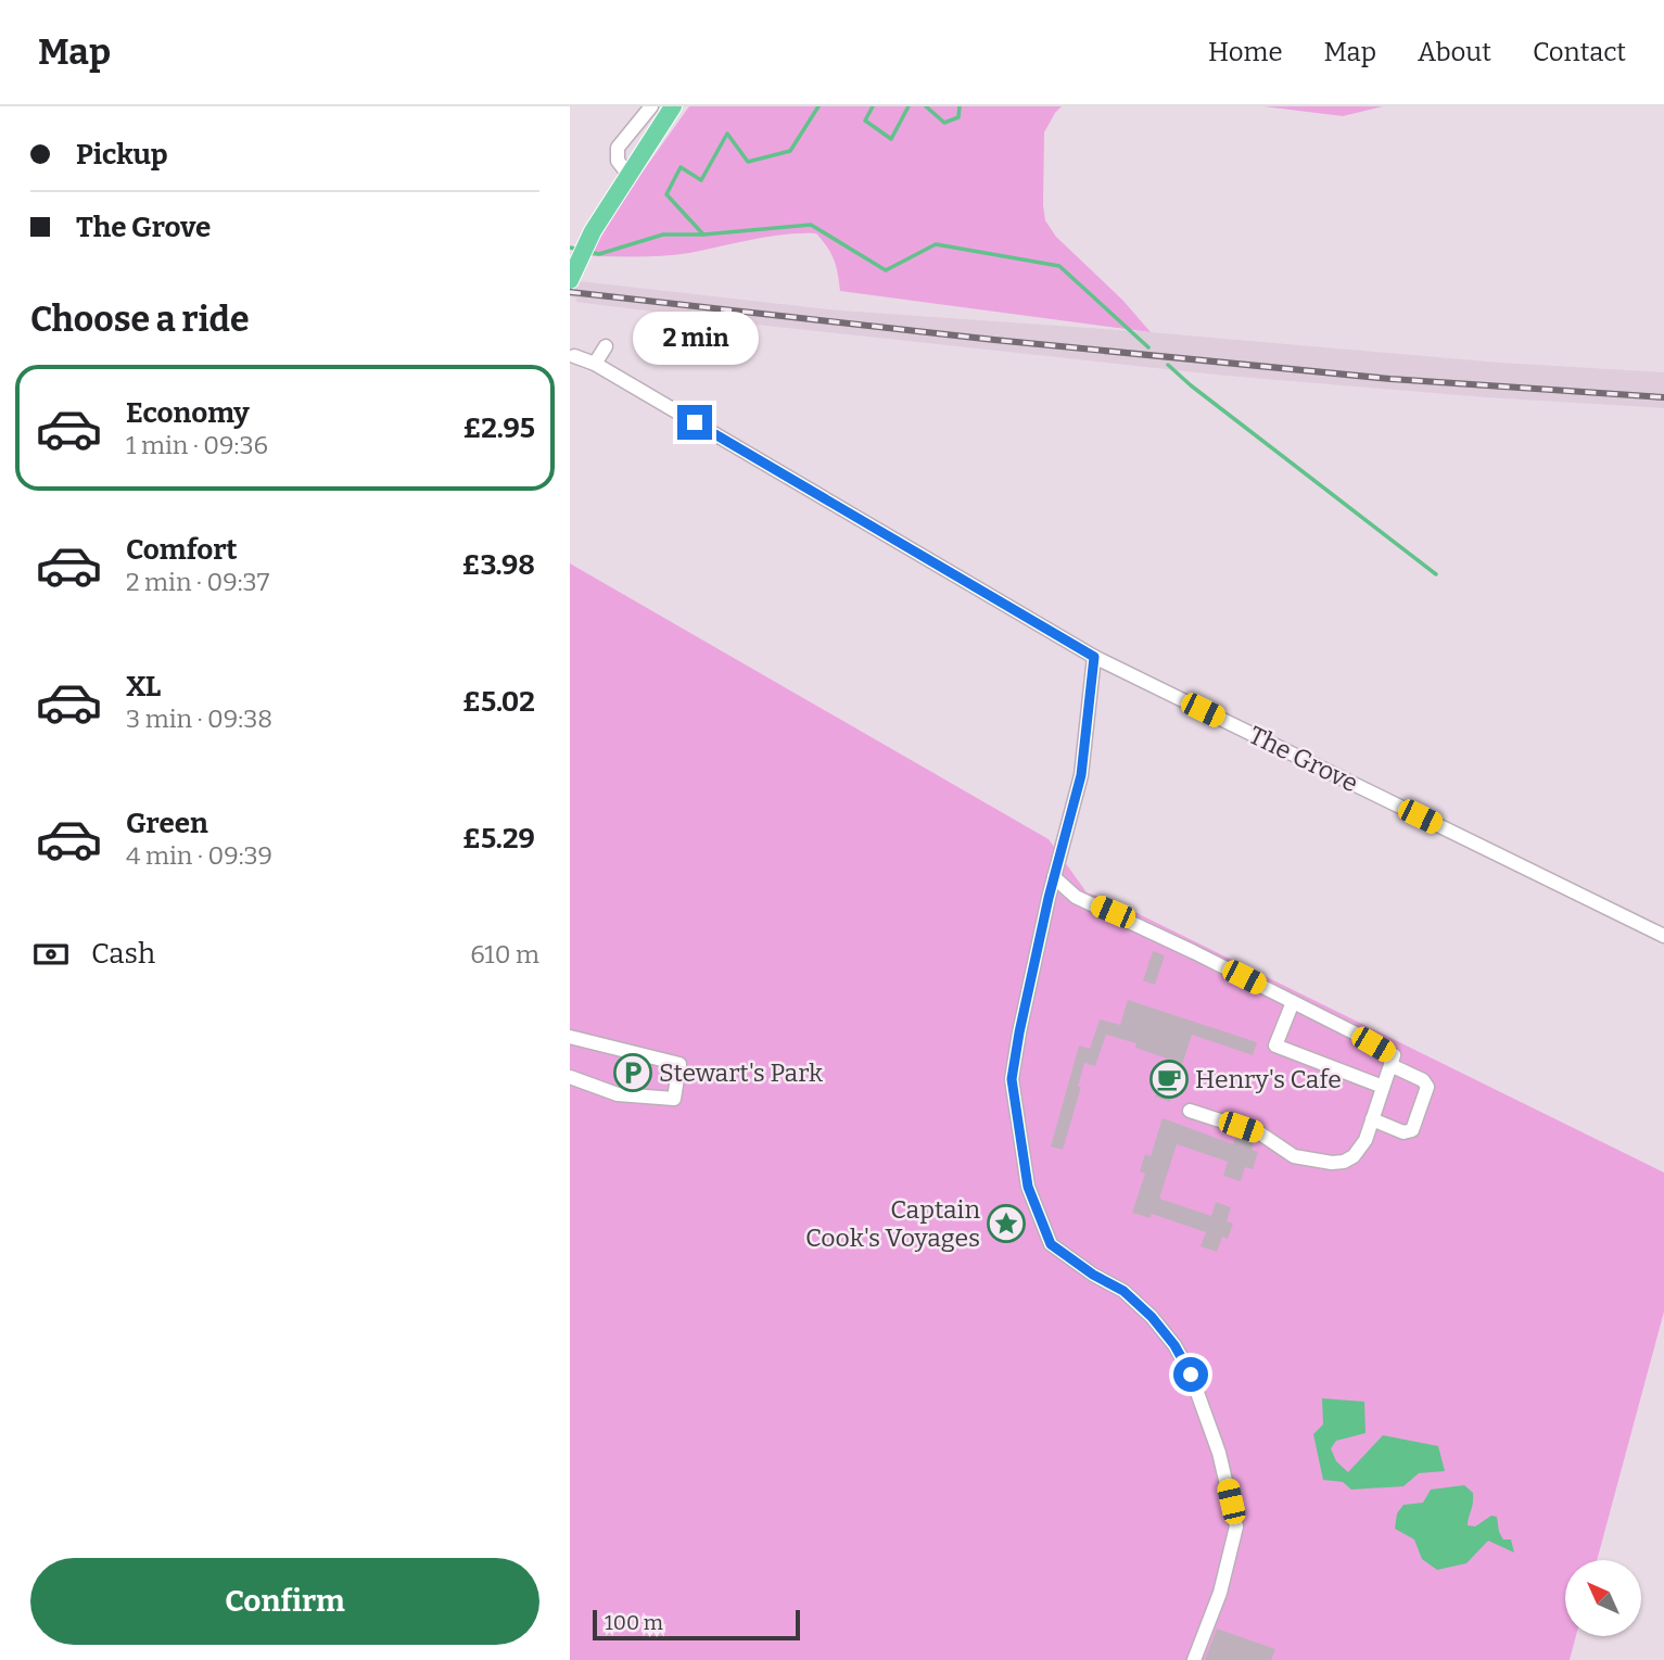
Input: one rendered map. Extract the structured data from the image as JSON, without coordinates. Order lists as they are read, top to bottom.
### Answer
{
  "streets": {
    "street": ["The Grove"]
  },
  "places": {
    "parking": ["Stewart's Park"],
    "cafe": ["Henry's Cafe"],
    "place": ["Captain Cook's Voyages"]
  },
  "scale_bar": "100 m",
  "north": "top left",
  "page": {
    "header": "Map",
    "nav": [
      "Home",
      "Map",
      "About",
      "Contact"
    ],
    "banner": ["Pickup", "The Grove"],
    "heading": "Choose a ride",
    "bubble": "2 min",
    "list": [
      {
        "name": "Economy",
        "note": "1 min · 09:36",
        "value": "£2.95"
      },
      {
        "name": "Comfort",
        "note": "2 min · 09:37",
        "value": "£3.98"
      },
      {
        "name": "XL",
        "note": "3 min · 09:38",
        "value": "£5.02"
      },
      {
        "name": "Green",
        "note": "4 min · 09:39",
        "value": "£5.29"
      }
    ],
    "pay": ["Cash", "610 m"],
    "buttons": "Confirm",
    "scale": "100 m"
  }
}
